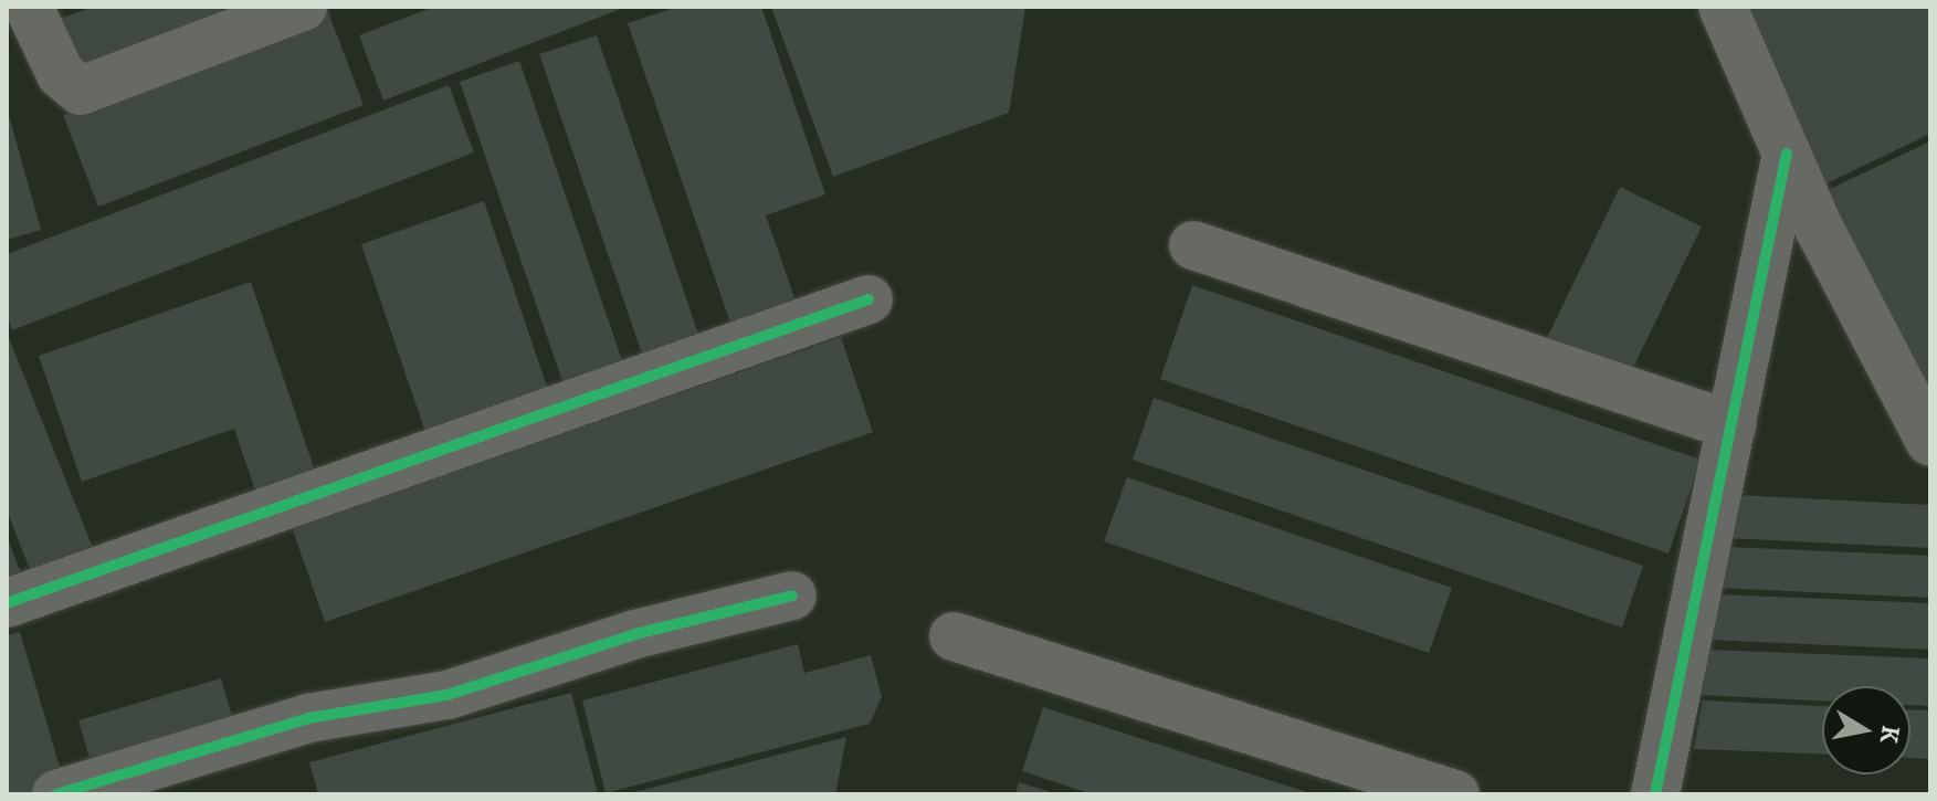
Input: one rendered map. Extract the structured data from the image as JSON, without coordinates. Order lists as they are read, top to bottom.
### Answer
{
  "north": "right"
}
